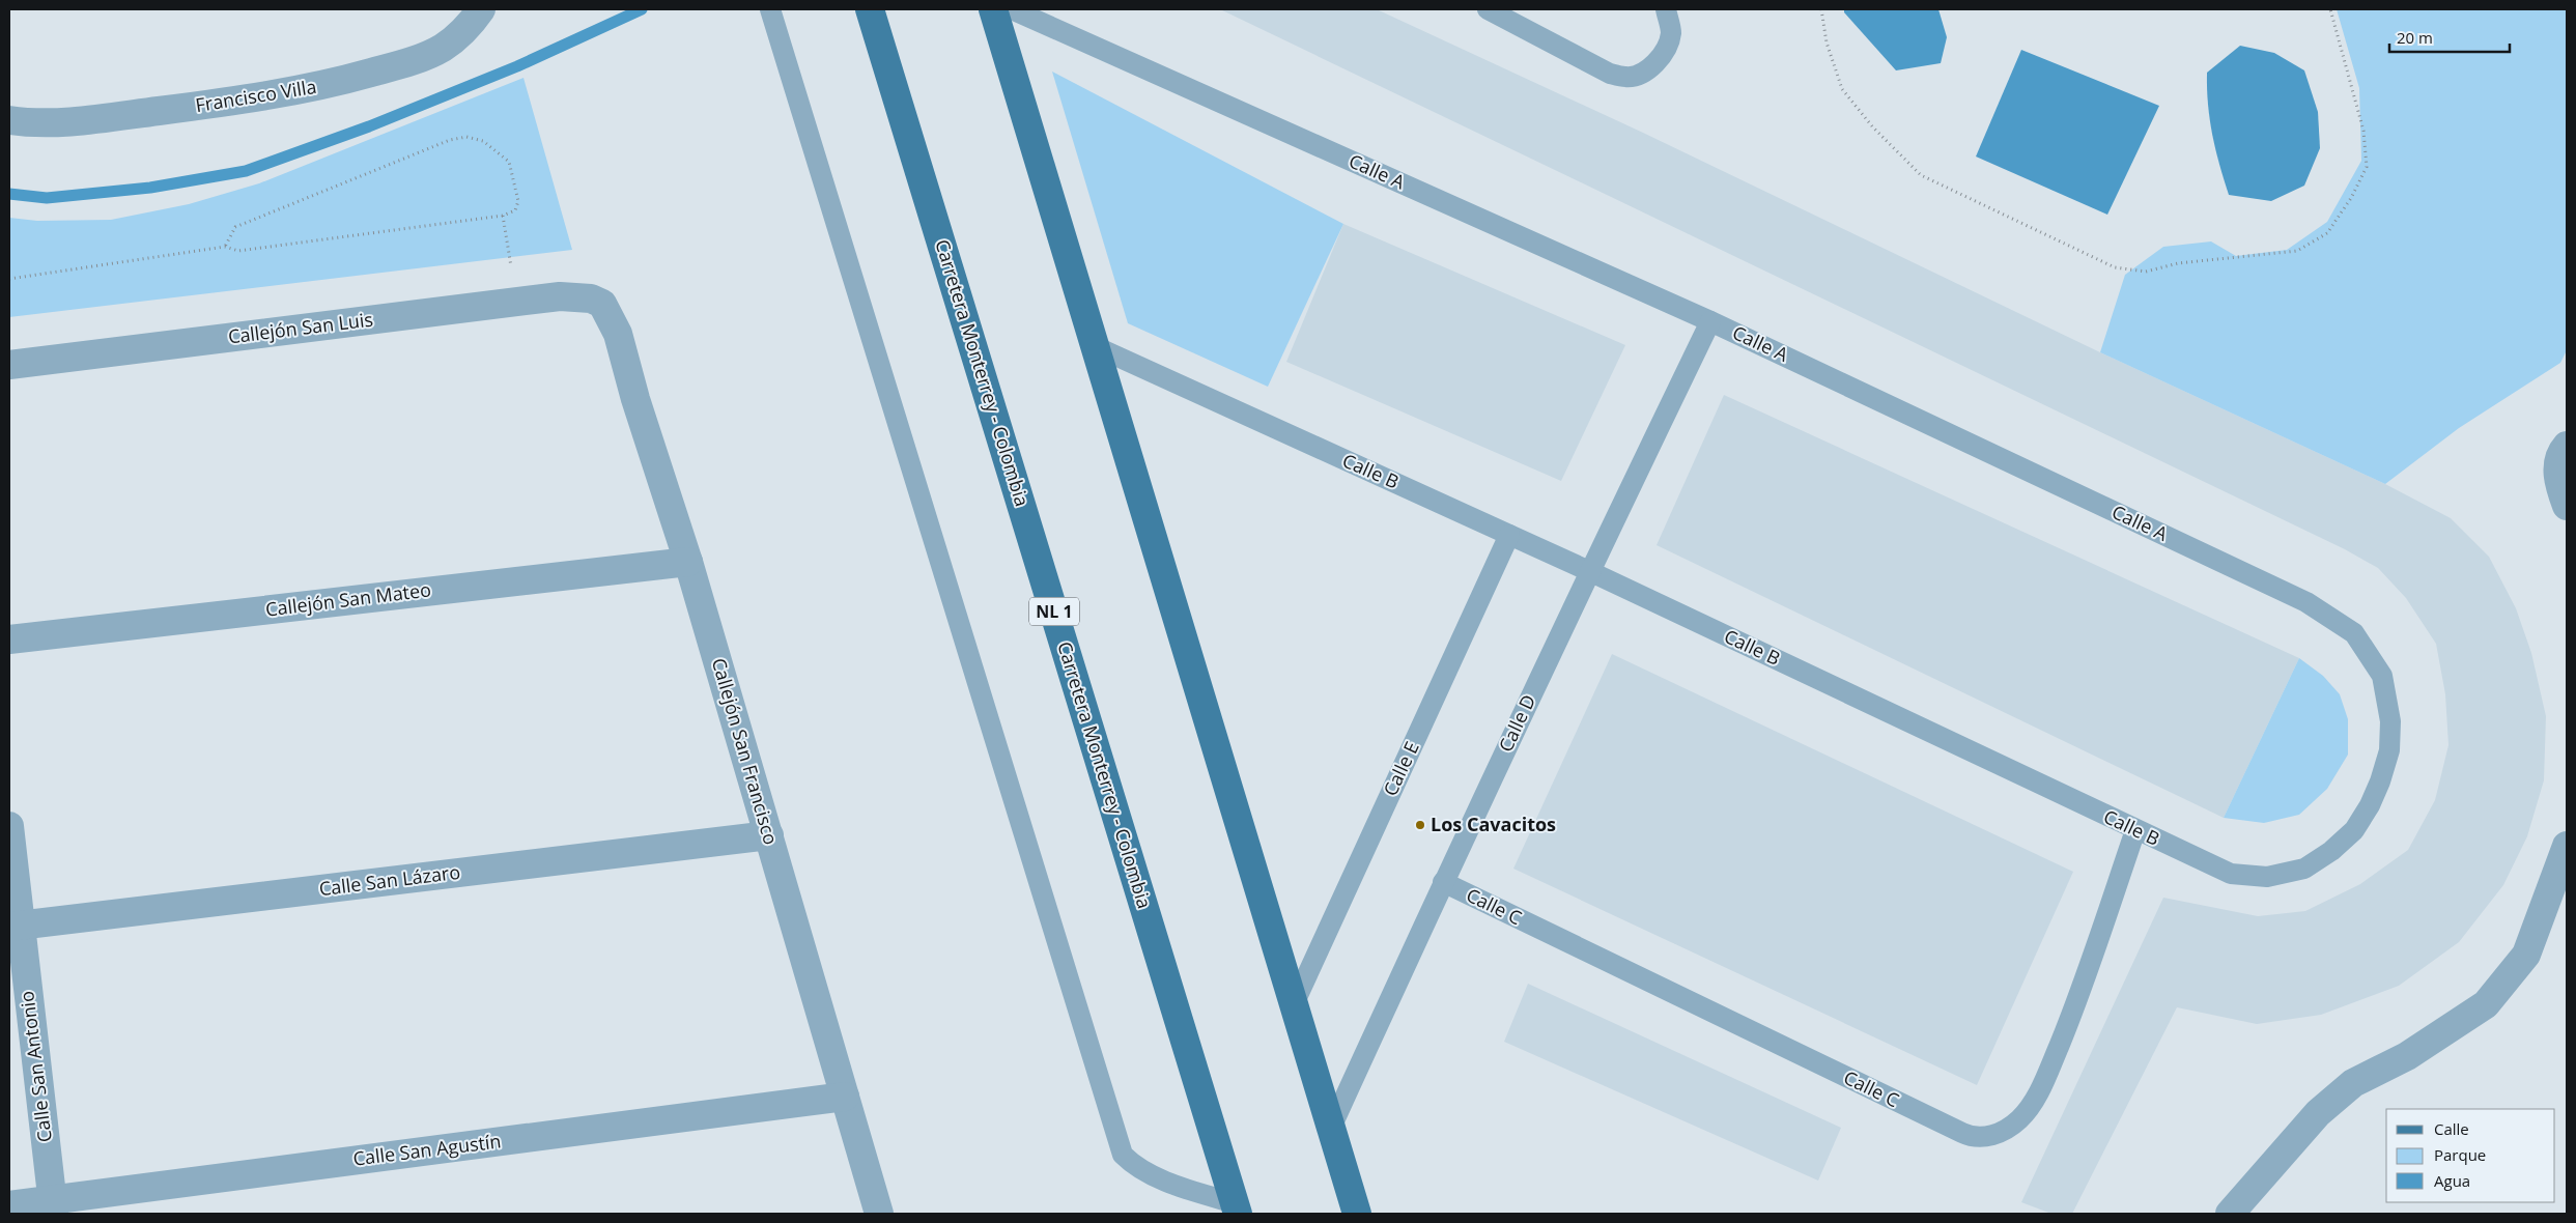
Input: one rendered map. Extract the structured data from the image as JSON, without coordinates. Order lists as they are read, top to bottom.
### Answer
{
  "streets": {
    "main road": ["Carretera Monterrey - Colombia", "NL 1"],
    "street": [
      "Francisco Villa",
      "Callejón San Luis",
      "Callejón San Mateo",
      "Callejón San Francisco",
      "Calle San Lázaro",
      "Calle San Antonio",
      "Calle San Agustín"
    ],
    "lane": [
      "Calle A",
      "Calle B",
      "Calle D",
      "Calle E",
      "Calle C"
    ]
  },
  "crossings": [
    ["Calle A", "Calle B"],
    ["Calle A", "Calle D"],
    ["Callejón San Luis", "Callejón San Francisco"],
    ["Calle B", "Calle D"],
    ["Calle B", "Calle E"],
    ["Calle B", "Calle C"],
    ["Callejón San Mateo", "Callejón San Francisco"],
    ["Calle D", "Calle C"],
    ["Callejón San Francisco", "Calle San Lázaro"],
    ["Callejón San Francisco", "Calle San Agustín"],
    ["Calle San Lázaro", "Calle San Antonio"],
    ["Calle San Antonio", "Calle San Agustín"]
  ],
  "places": ["Los Cavacitos"],
  "legend": ["Calle", "Parque", "Agua"],
  "scale_bar": "20 m"
}
